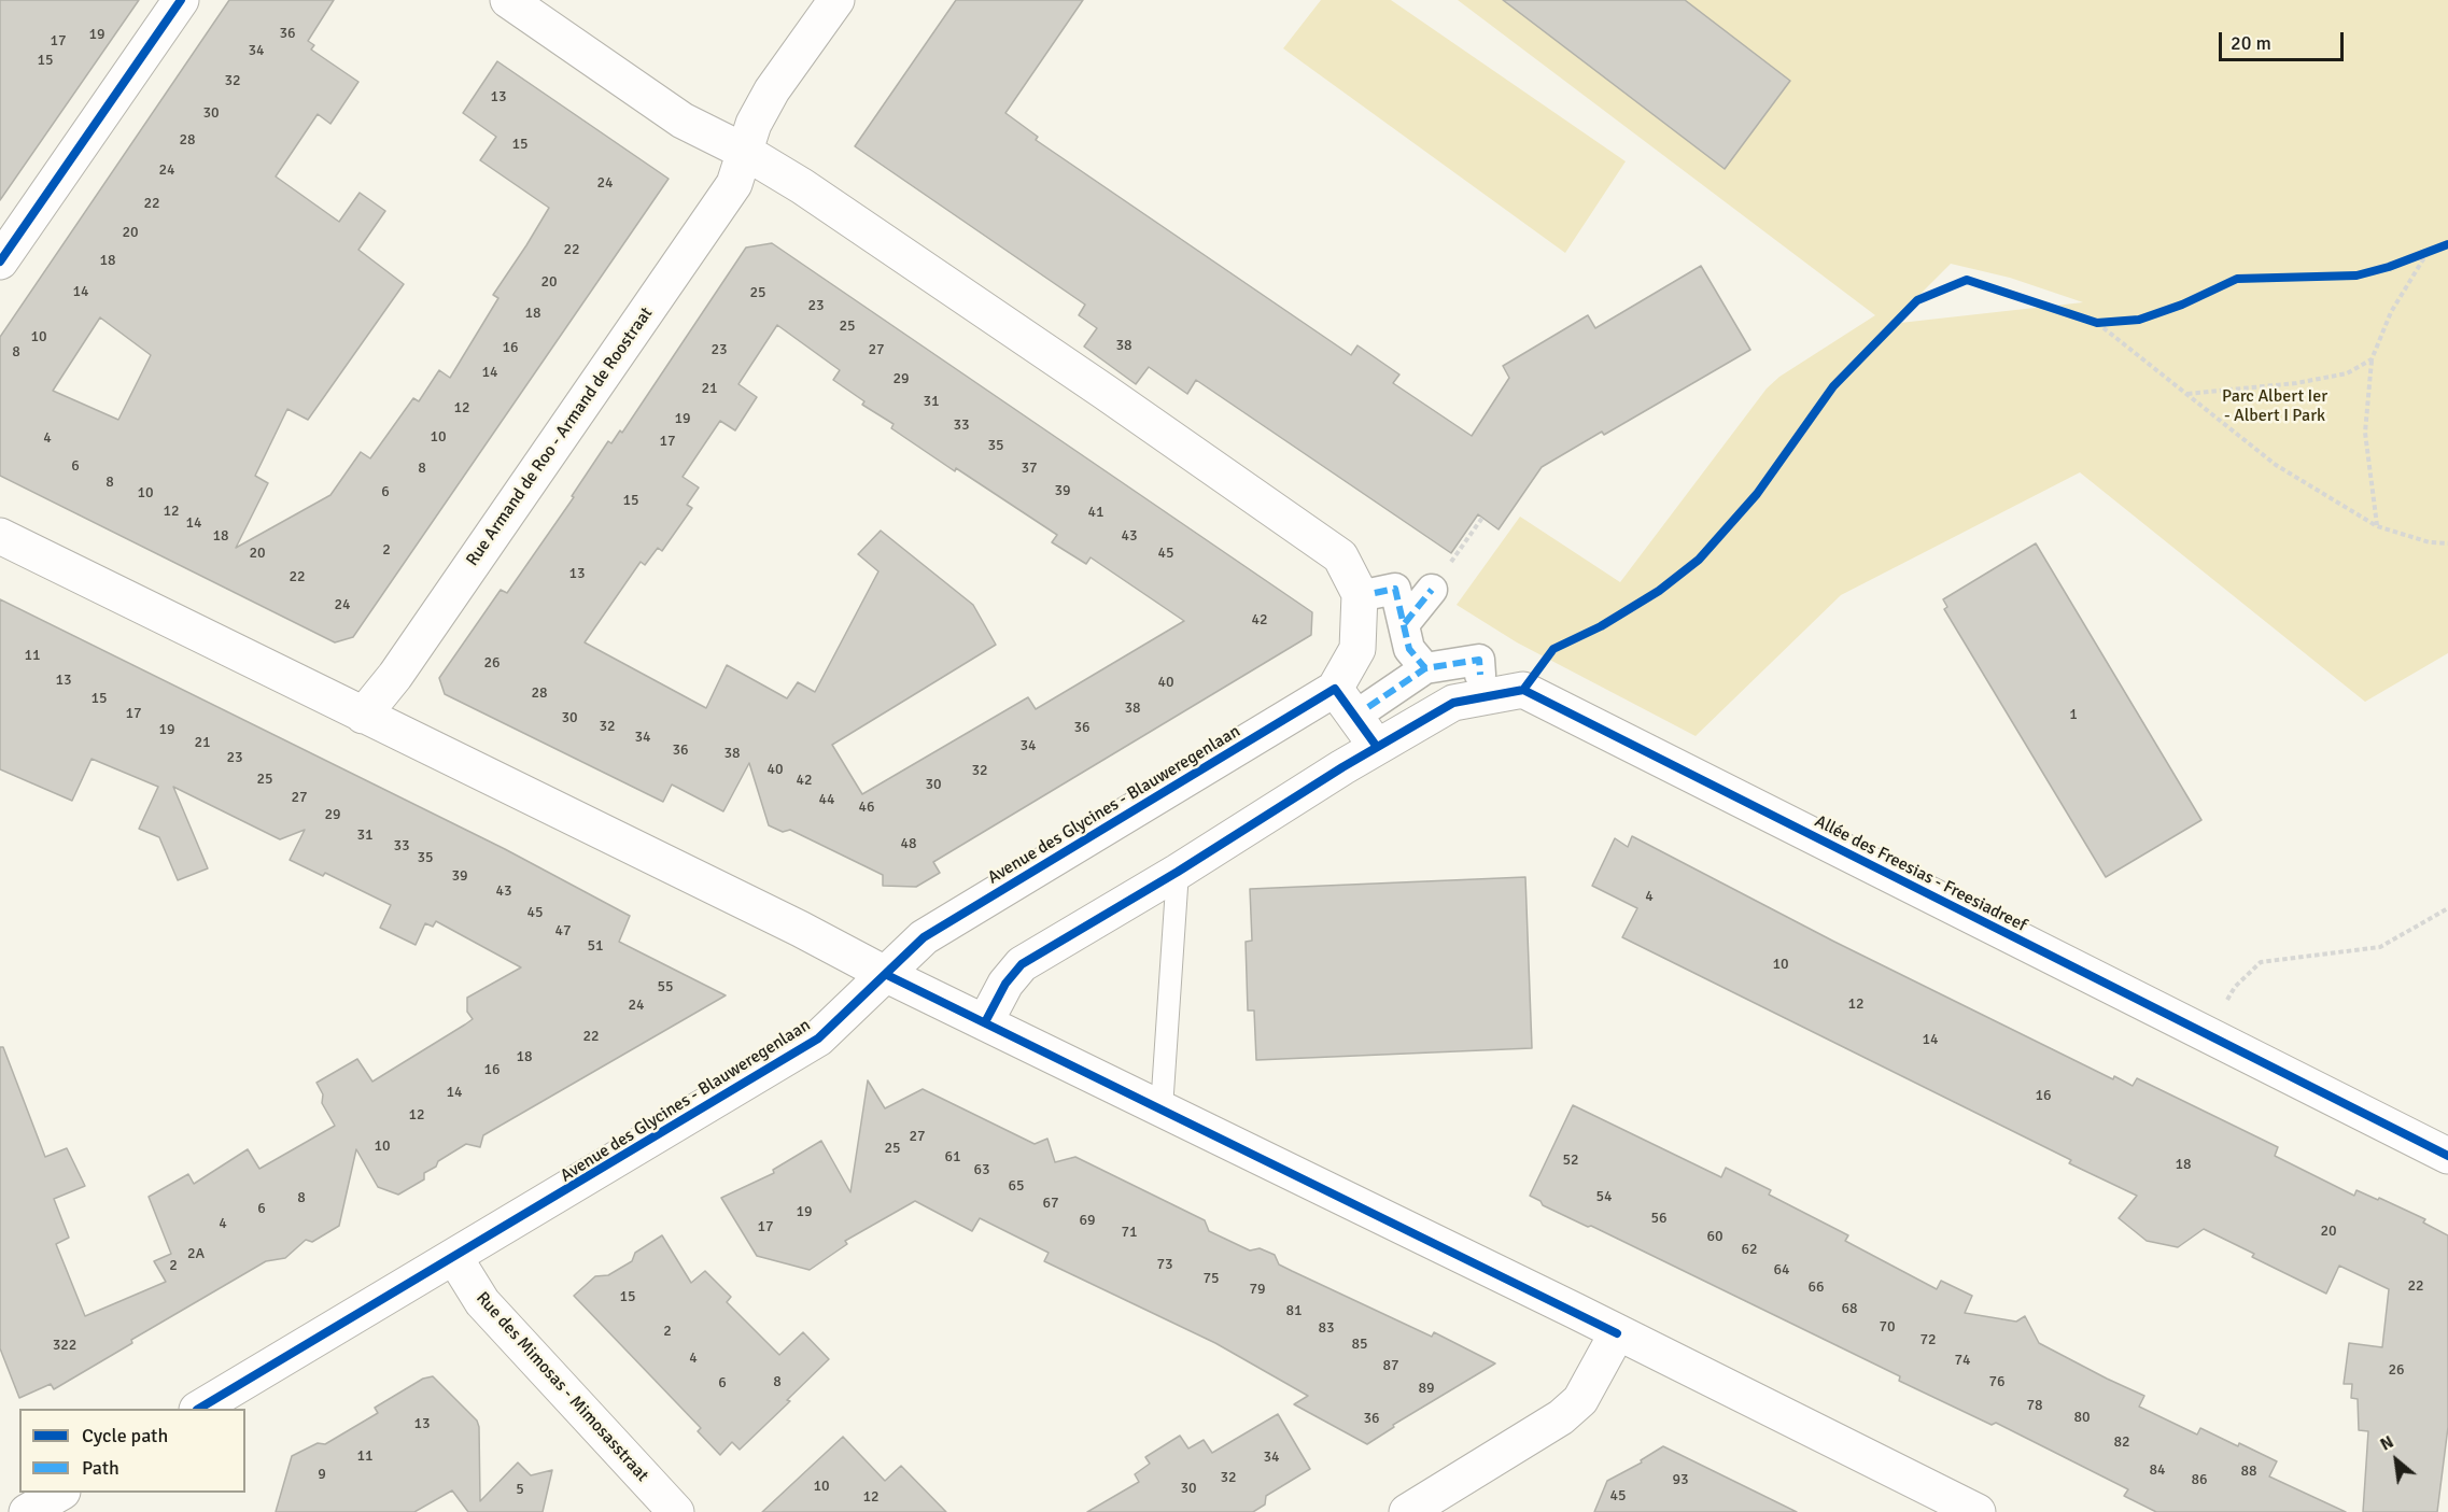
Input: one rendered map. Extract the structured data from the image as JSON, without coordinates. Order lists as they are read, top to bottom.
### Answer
{
  "streets": {
    "street": [
      "Rue Armand de Roo - Armand de Roostraat",
      "Avenue des Glycines - Blauweregenlaan",
      "Allée des Freesias - Freesiadreef",
      "Rue des Mimosas - Mimosasstraat"
    ]
  },
  "crossings": [
    ["Avenue des Glycines - Blauweregenlaan", "Rue des Mimosas - Mimosasstraat"]
  ],
  "parks": ["Parc Albert Ier - Albert I Park"],
  "house_numbers": [
    "36",
    "19",
    "17",
    "34",
    "15",
    "32",
    "13",
    "30",
    "28",
    "15",
    "24",
    "24",
    "22",
    "20",
    "22",
    "18",
    "20",
    "14",
    "25",
    "23",
    "18",
    "25",
    "10",
    "38",
    "16",
    "23",
    "27",
    "8",
    "14",
    "29",
    "21",
    "31",
    "12",
    "19",
    "33",
    "10",
    "4",
    "17",
    "35",
    "6",
    "8",
    "37",
    "8",
    "39",
    "6",
    "10",
    "15",
    "12",
    "41",
    "14",
    "18",
    "43",
    "2",
    "20",
    "45",
    "13",
    "22",
    "24",
    "42",
    "11",
    "26",
    "13",
    "40",
    "28",
    "15",
    "38",
    "17",
    "1",
    "30",
    "32",
    "36",
    "19",
    "34",
    "21",
    "34",
    "36",
    "38",
    "23",
    "40",
    "32",
    "25",
    "42",
    "30",
    "27",
    "44",
    "46",
    "29",
    "31",
    "48",
    "33",
    "35",
    "39",
    "43",
    "4",
    "45",
    "47",
    "51",
    "10",
    "55",
    "12",
    "24",
    "22",
    "14",
    "18",
    "16",
    "14",
    "16",
    "12",
    "27",
    "10",
    "25",
    "61",
    "52",
    "18",
    "63",
    "65",
    "54",
    "8",
    "67",
    "6",
    "19",
    "56",
    "69",
    "4",
    "17",
    "20",
    "71",
    "60",
    "62",
    "2A",
    "73",
    "2",
    "64",
    "75",
    "22",
    "66",
    "79",
    "15",
    "68",
    "81",
    "70",
    "83",
    "2",
    "72",
    "85",
    "322",
    "4",
    "74",
    "87",
    "26",
    "8",
    "76",
    "6",
    "89",
    "78",
    "80",
    "36",
    "13",
    "82",
    "11",
    "34",
    "84",
    "88",
    "9",
    "32",
    "93",
    "86",
    "10",
    "30",
    "5",
    "45",
    "12"
  ],
  "legend": ["Cycle path", "Path"],
  "scale_bar": "20 m",
  "north": "top left"
}
